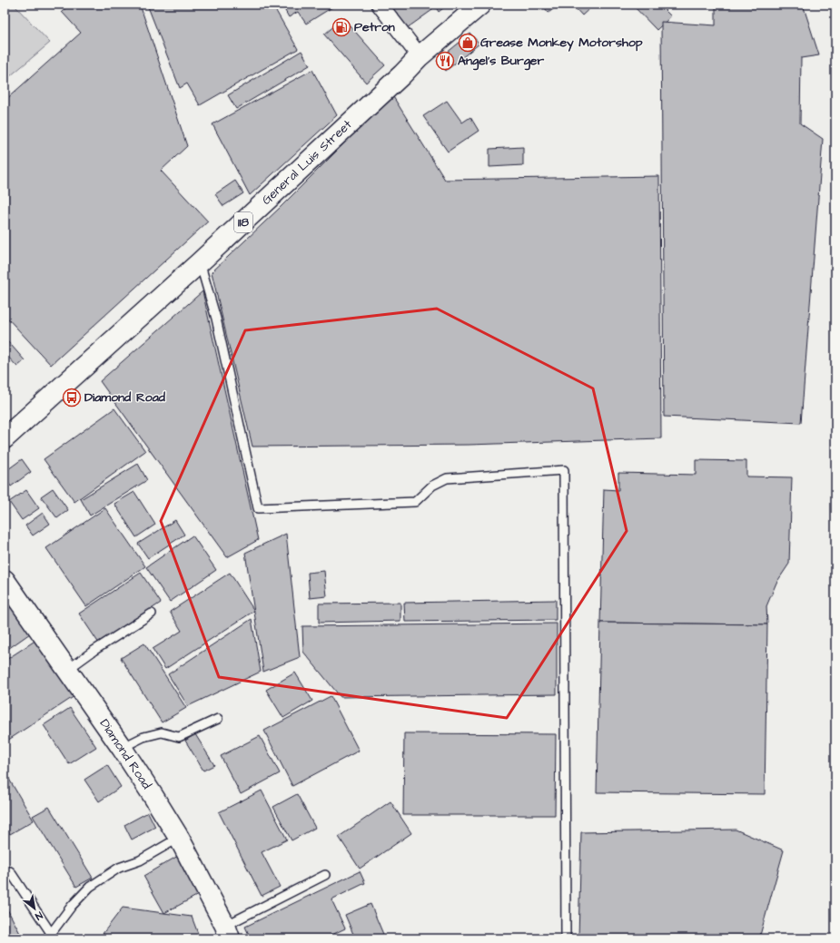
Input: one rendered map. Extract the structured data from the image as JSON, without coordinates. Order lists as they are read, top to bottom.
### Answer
{
  "streets": {
    "main road": ["General Luis Street", "118", "Diamond Road"]
  },
  "places": {
    "fuel station": ["Petron"],
    "shop": ["Grease Monkey Motorshop"],
    "restaurant": ["Angel's Burger"],
    "bus stop": ["Diamond Road"]
  },
  "north": "bottom right"
}
